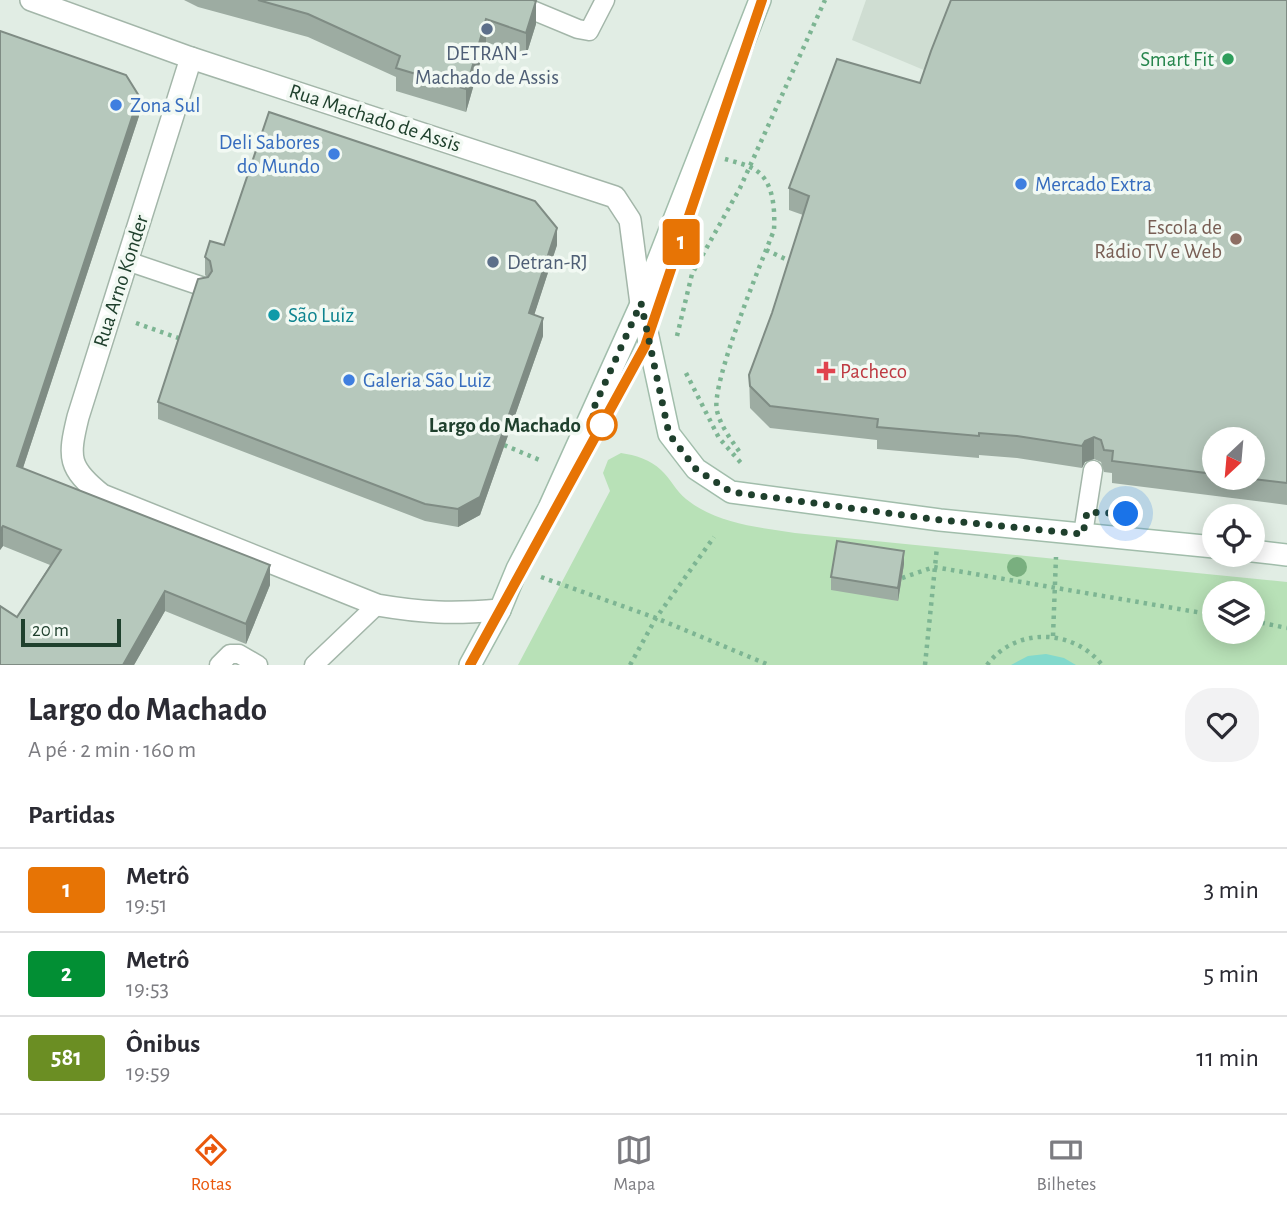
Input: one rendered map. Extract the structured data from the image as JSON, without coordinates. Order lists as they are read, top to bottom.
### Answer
{
  "streets": {
    "street": ["Rua Machado de Assis", "Rua Arno Konder"]
  },
  "crossings": [
    ["Rua Machado de Assis", "Rua Arno Konder"]
  ],
  "places": {
    "other": [
      "DETRAN - Machado de Assis",
      "Smart Fit",
      "Zona Sul",
      "Deli Sabores do Mundo",
      "Mercado Extra",
      "Escola de Rádio TV e Web",
      "Detran-RJ",
      "São Luiz",
      "Galeria São Luiz",
      "Largo do Machado"
    ],
    "health": ["Pacheco"]
  },
  "lines": ["metro line 1"],
  "scale_bar": "20 m",
  "north": "bottom left",
  "page": {
    "on_map": "1",
    "scale": "20 m",
    "heading": [
      ["Largo do Machado", "A pé · 2 min · 160 m"],
      "Partidas"
    ],
    "list": [
      {
        "mark": "1",
        "name": "Metrô",
        "note": "19:51",
        "value": "3 min"
      },
      {
        "mark": "2",
        "name": "Metrô",
        "note": "19:53",
        "value": "5 min"
      },
      {
        "mark": "581",
        "name": "Ônibus",
        "note": "19:59",
        "value": "11 min"
      }
    ],
    "tabs": ["Rotas", "Mapa", "Bilhetes"]
  }
}
